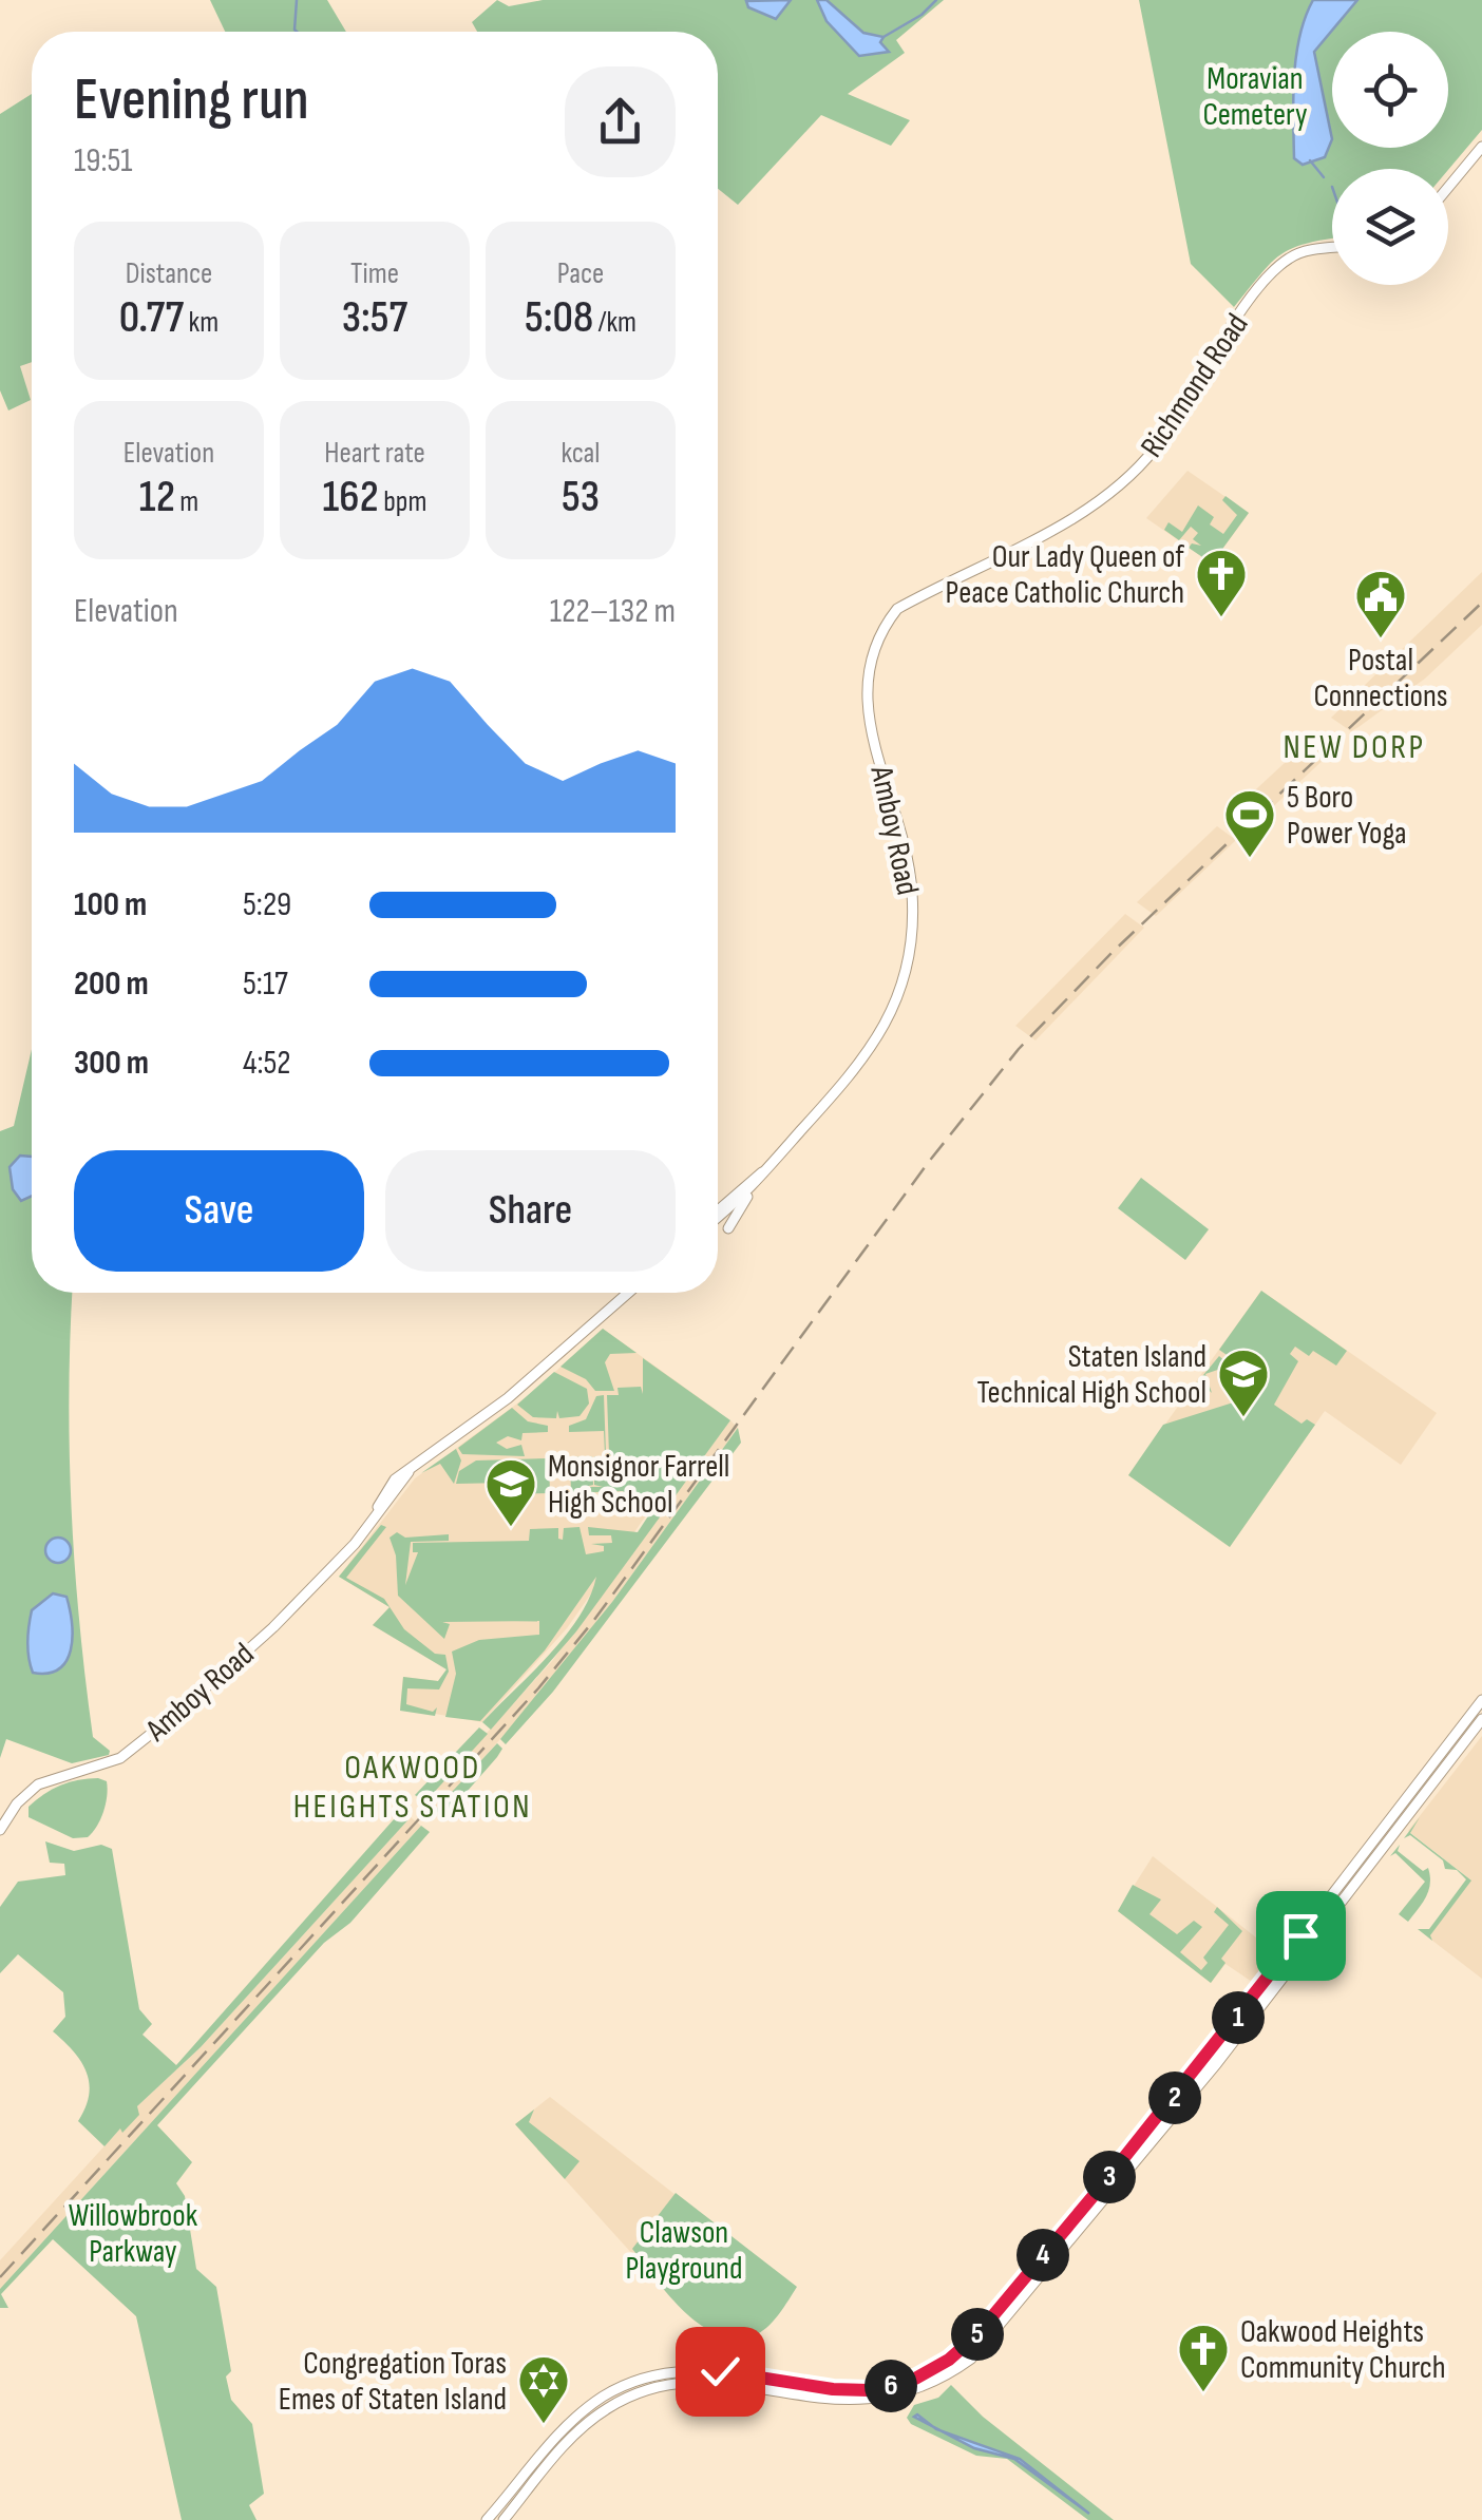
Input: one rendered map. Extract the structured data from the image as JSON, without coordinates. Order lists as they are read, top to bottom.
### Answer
{
  "streets": {
    "main road": ["Richmond Road", "Amboy Road"]
  },
  "crossings": [
    ["Richmond Road", "Amboy Road"]
  ],
  "districts": ["NEW DORP", "OAKWOOD HEIGHTS STATION"],
  "parks": ["Moravian Cemetery", "Willowbrook Parkway", "Clawson Playground"],
  "places": {
    "church": ["Our Lady Queen of Peace Catholic Church", "Oakwood Heights Community Church"],
    "public building": ["Postal Connections"],
    "sports": ["5 Boro Power Yoga"],
    "school or university": ["Staten Island Technical High School", "Monsignor Farrell High School"],
    "synagogue": ["Congregation Toras Emes of Staten Island"]
  },
  "page": {
    "heading": ["Evening run", "19:51"],
    "stats": [
      ["Distance", "0.77 km"],
      ["Time", "3:57"],
      ["Pace", "5:08 /km"],
      ["Elevation", "12 m"],
      ["Heart rate", "162 bpm"],
      ["kcal", "53"]
    ],
    "chart": ["Elevation", "122–132 m"],
    "list": [
      {
        "name": "100 m",
        "note": "5:29"
      },
      {
        "name": "200 m",
        "note": "5:17"
      },
      {
        "name": "300 m",
        "note": "4:52"
      }
    ],
    "buttons": ["Save", "Share"],
    "pins": [
      "1",
      "2",
      "3",
      "4",
      "5",
      "6"
    ]
  }
}
